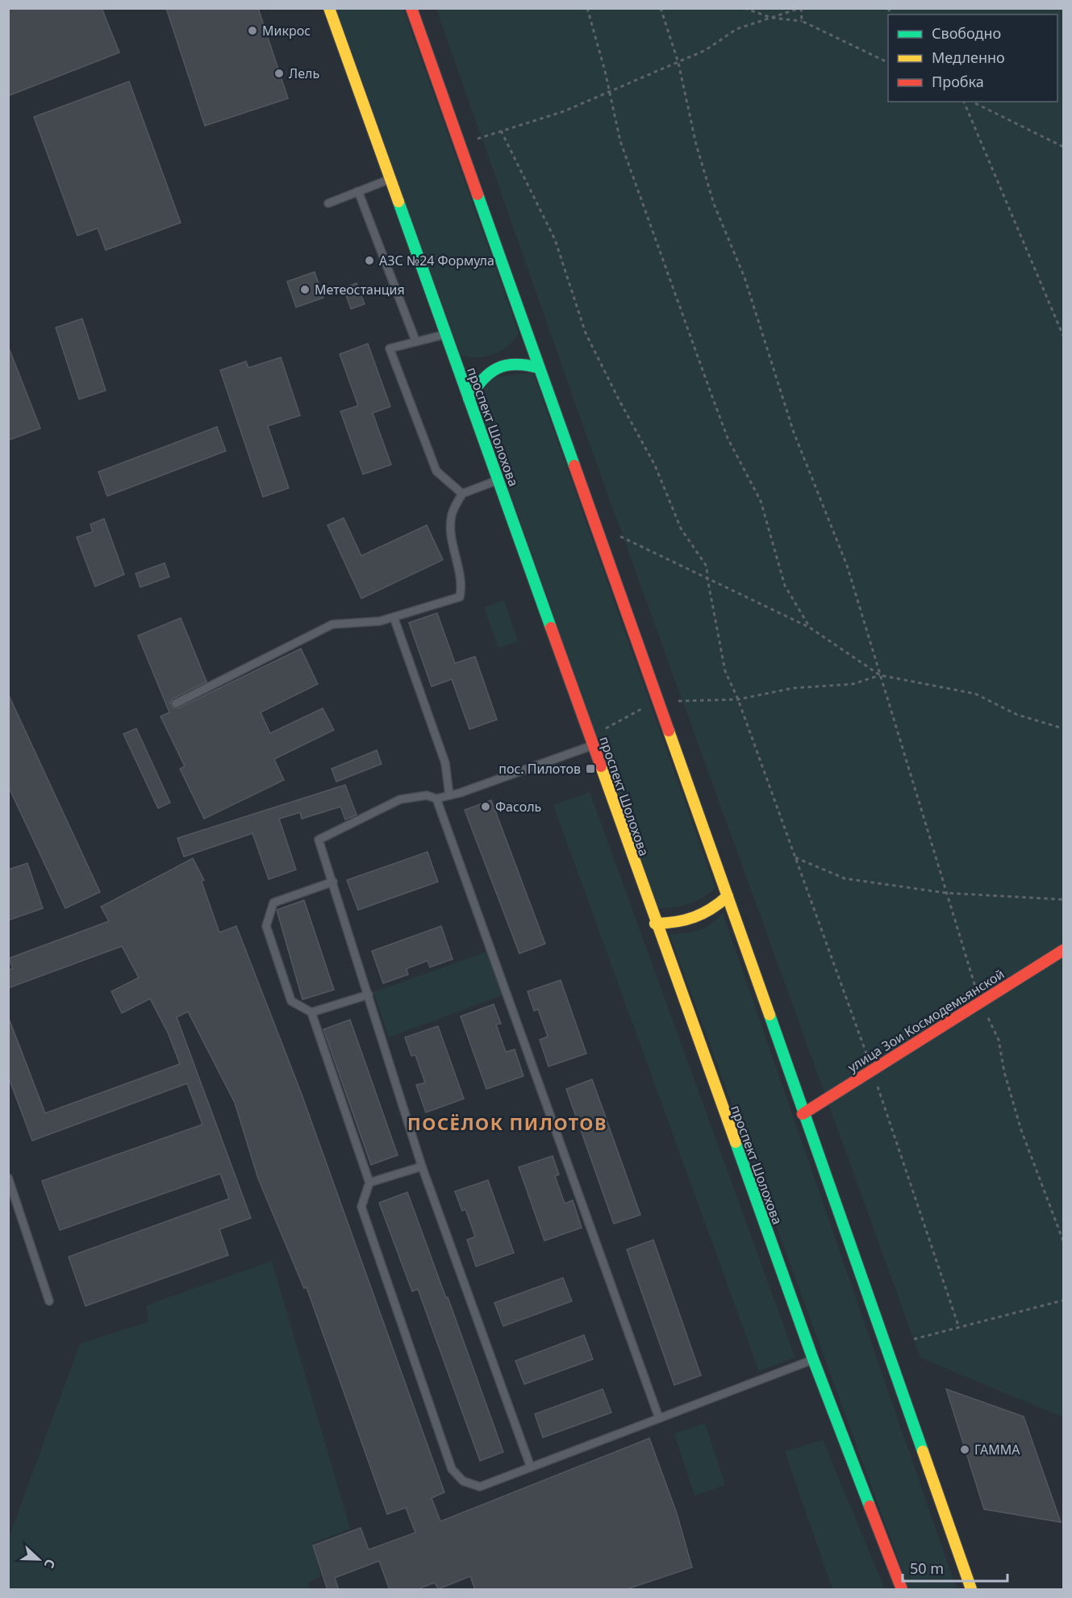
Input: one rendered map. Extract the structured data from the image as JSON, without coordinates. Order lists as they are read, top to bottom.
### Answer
{
  "streets": {
    "main road": ["проспект Шолохова", "улица Зои Космодемьянской"]
  },
  "districts": ["ПОСЁЛОК ПИЛОТОВ"],
  "places": {
    "other": [
      "Микрос",
      "Лель",
      "АЗС №24 Формула",
      "Метеостанция",
      "Фасоль",
      "ГАММА"
    ],
    "transit": ["пос. Пилотов"]
  },
  "legend": ["Свободно", "Медленно", "Пробка"],
  "scale_bar": "50 m",
  "north": "right"
}
